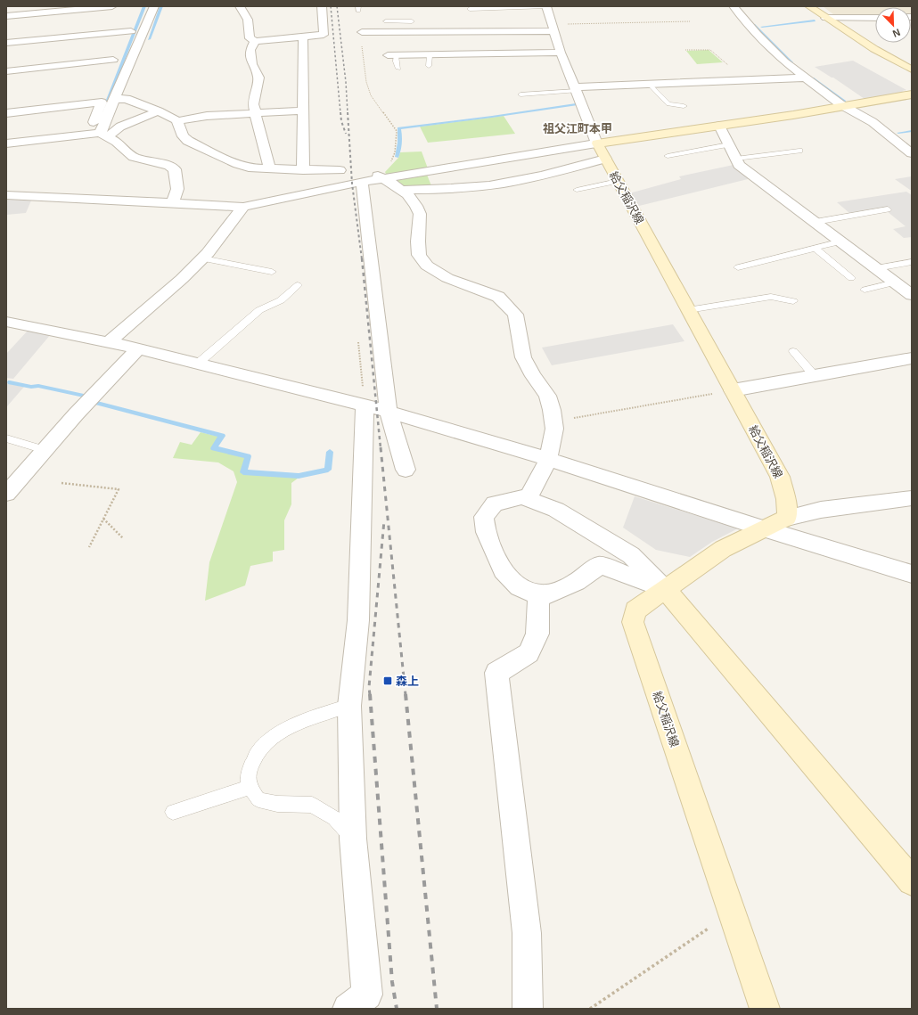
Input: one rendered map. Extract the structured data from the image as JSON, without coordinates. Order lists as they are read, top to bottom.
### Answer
{
  "streets": {
    "main road": ["給父稲沢線"]
  },
  "districts": ["祖父江町本甲"],
  "places": {
    "transit": ["森上"]
  },
  "north": "bottom right"
}
